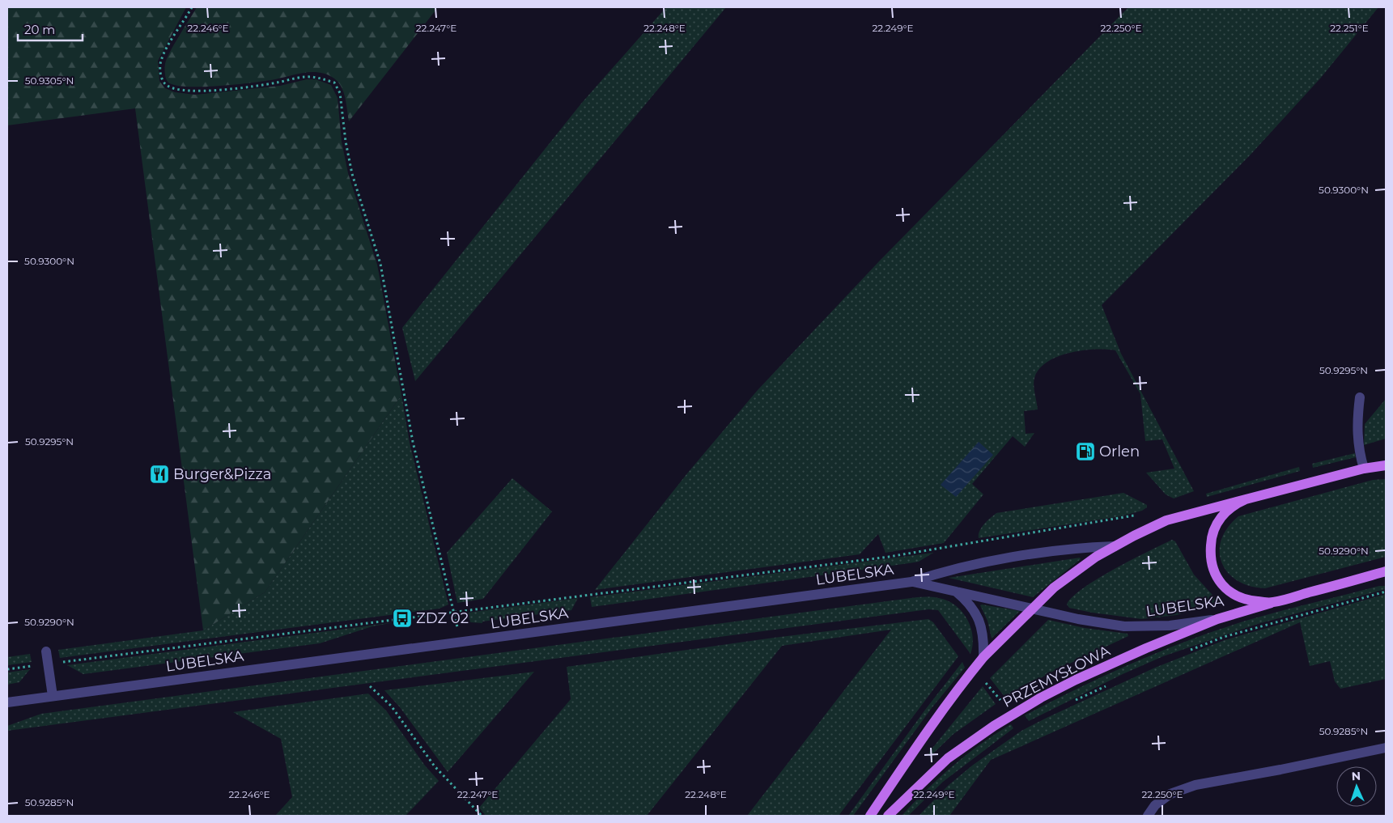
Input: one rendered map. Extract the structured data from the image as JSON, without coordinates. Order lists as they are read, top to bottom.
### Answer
{
  "streets": {
    "main road": ["LUBELSKA", "PRZEMYSŁOWA"]
  },
  "crossings": [
    ["LUBELSKA", "PRZEMYSŁOWA"]
  ],
  "places": {
    "fuel station": ["Orlen"],
    "restaurant": ["Burger&Pizza"],
    "bus stop": ["ZDZ 02"]
  },
  "scale_bar": "20 m",
  "north": "top",
  "coordinates": [
    "22.246°E",
    "22.247°E",
    "22.248°E",
    "22.249°E",
    "22.250°E",
    "22.251°E",
    "50.9305°N",
    "50.9300°N",
    "50.9295°N",
    "50.9290°N",
    "50.9285°N"
  ]
}
